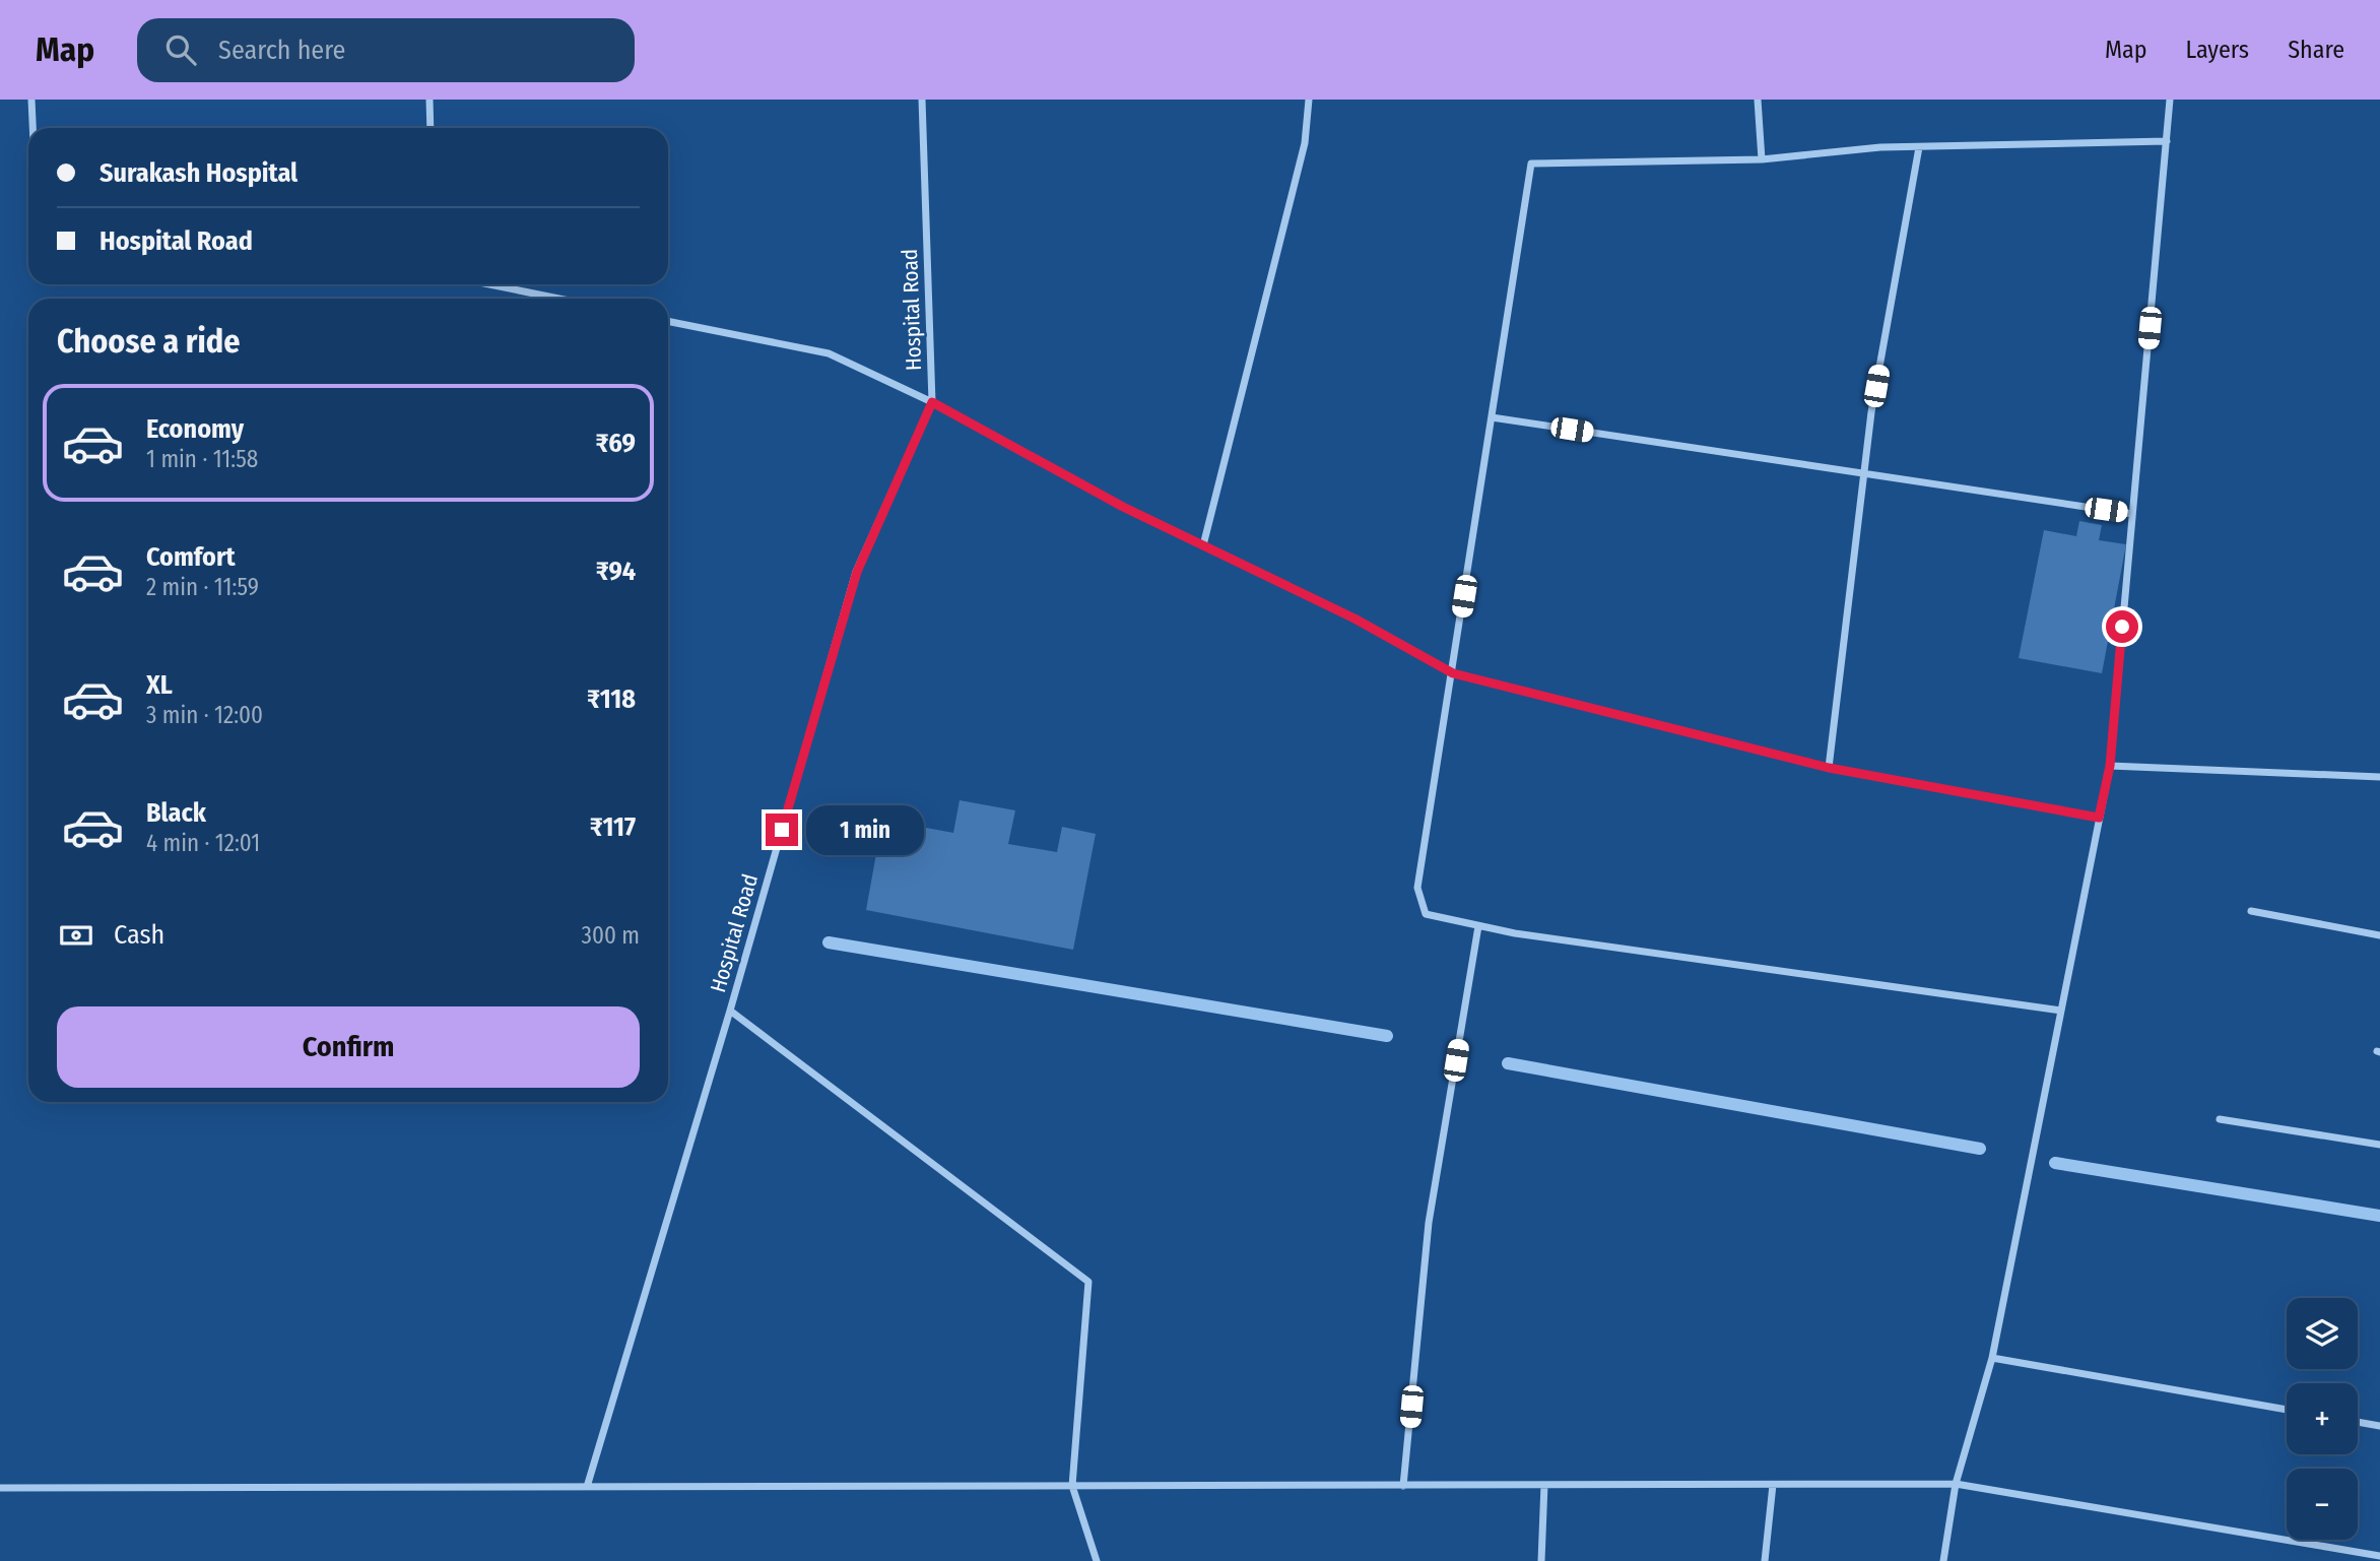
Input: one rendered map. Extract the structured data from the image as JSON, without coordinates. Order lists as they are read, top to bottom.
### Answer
{
  "streets": {
    "street": ["Hospital Road"]
  },
  "page": {
    "header": "Map",
    "search": "Search here",
    "nav": ["Map", "Layers", "Share"],
    "banner": ["Surakash Hospital", "Hospital Road"],
    "heading": "Choose a ride",
    "list": [
      {
        "name": "Economy",
        "note": "1 min · 11:58",
        "value": "₹69"
      },
      {
        "name": "Comfort",
        "note": "2 min · 11:59",
        "value": "₹94"
      },
      {
        "name": "XL",
        "note": "3 min · 12:00",
        "value": "₹118"
      },
      {
        "name": "Black",
        "note": "4 min · 12:01",
        "value": "₹117"
      }
    ],
    "bubble": "1 min",
    "pay": ["Cash", "300 m"],
    "buttons": "Confirm",
    "map_buttons": ["+", "−"]
  }
}
